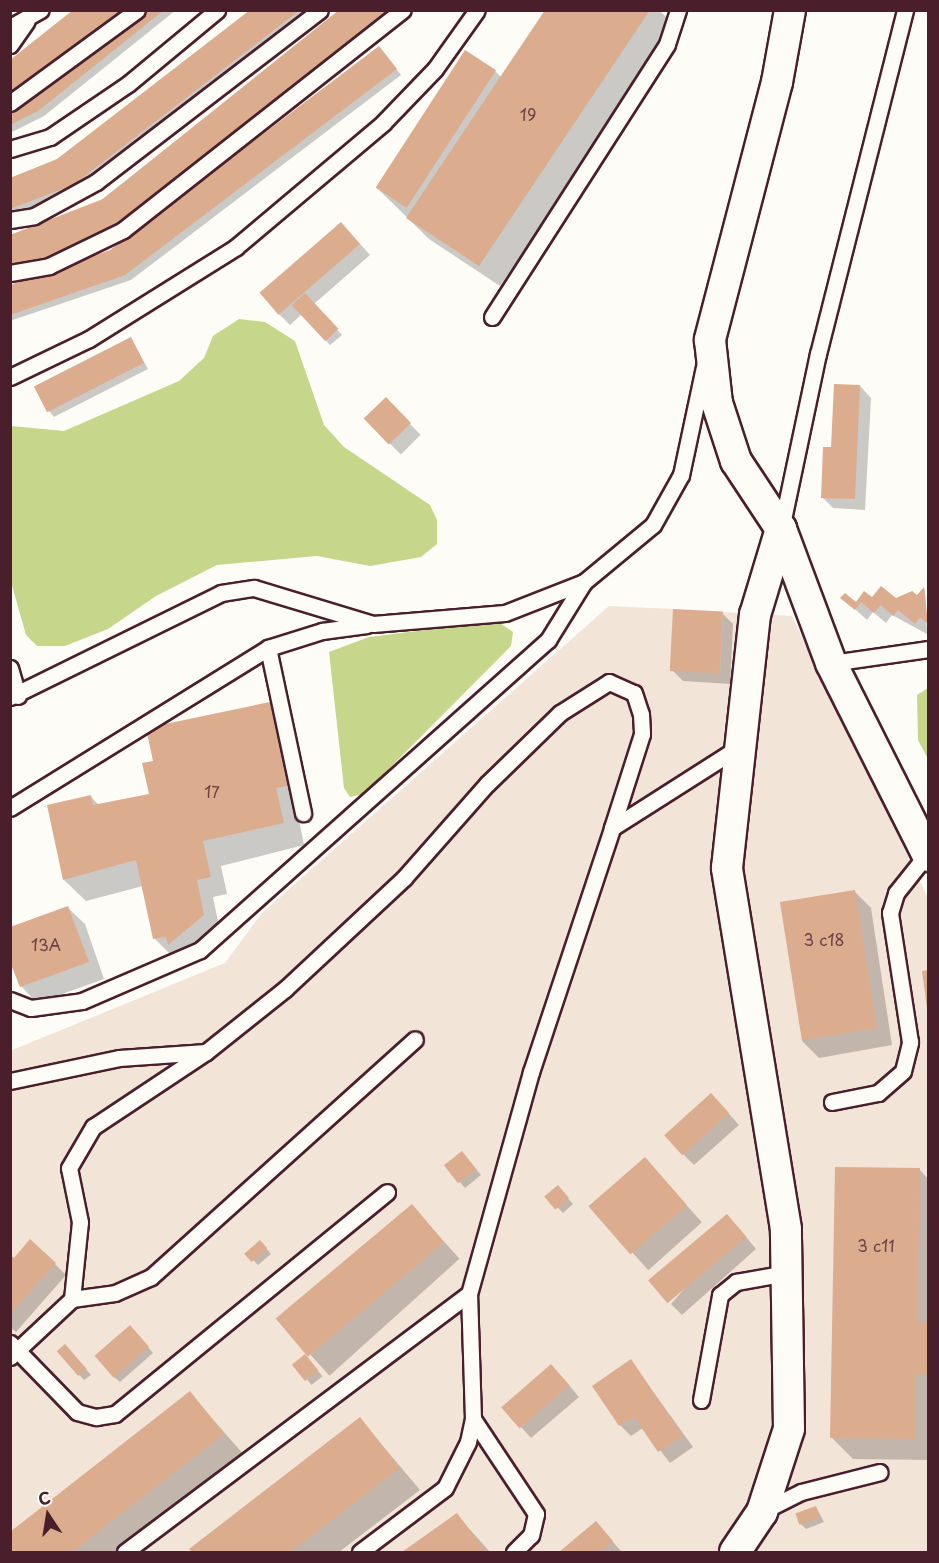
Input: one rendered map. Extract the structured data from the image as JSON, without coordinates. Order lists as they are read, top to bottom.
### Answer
{
  "house_numbers": [
    "19",
    "17",
    "3 с18",
    "13А",
    "3 с11"
  ],
  "north": "top"
}
